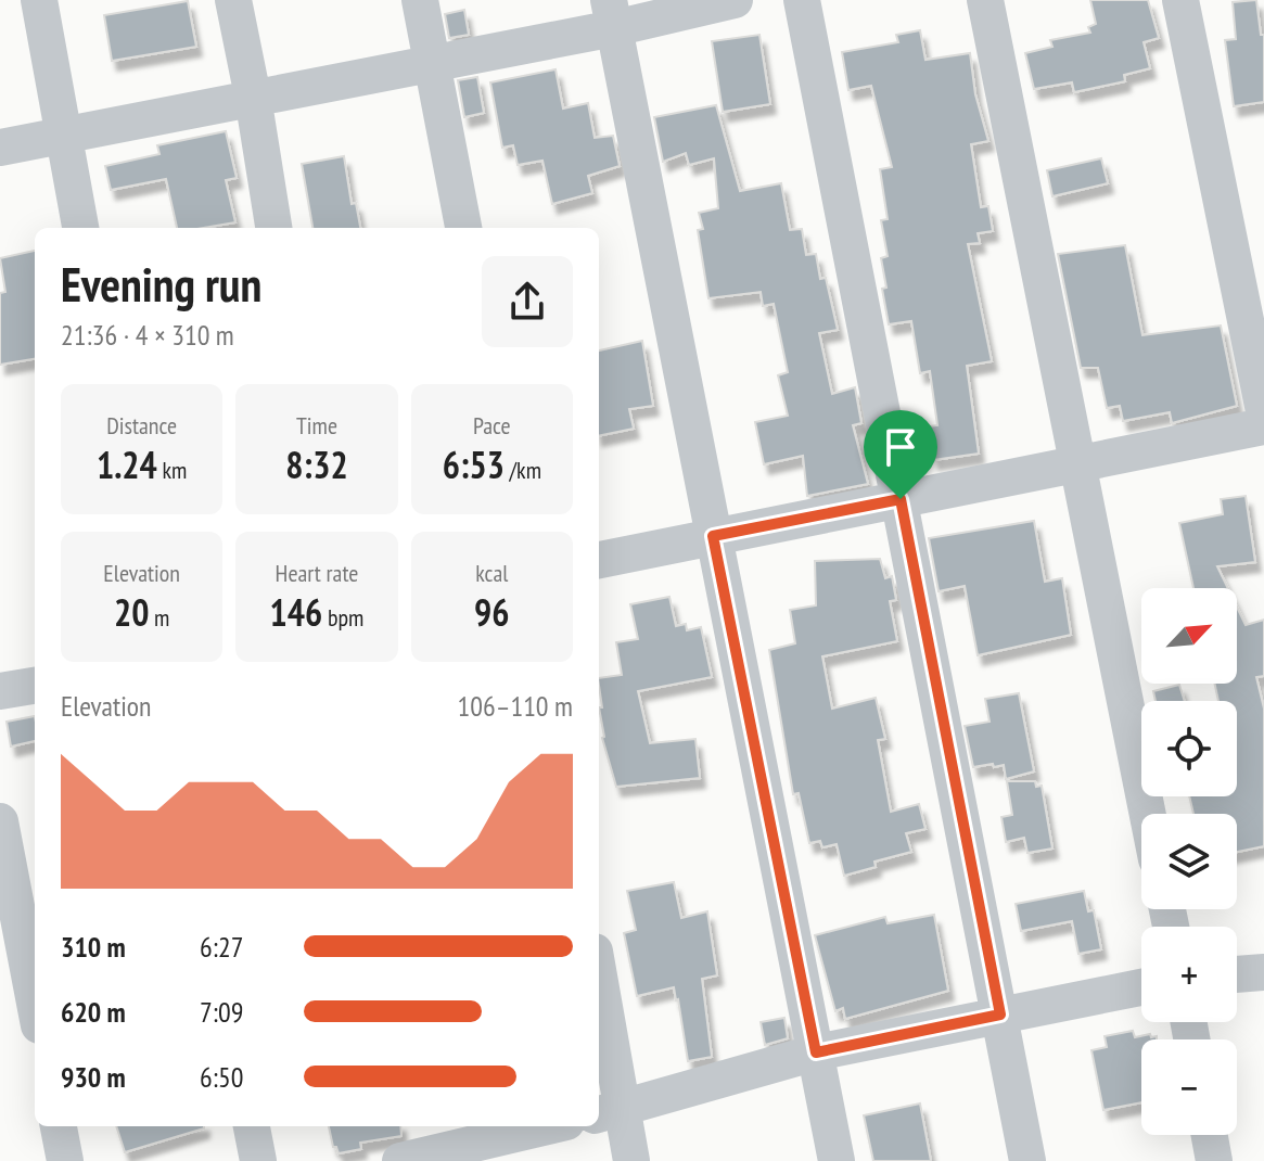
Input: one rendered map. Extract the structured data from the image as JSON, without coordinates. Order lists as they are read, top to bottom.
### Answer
{
  "north": "top right",
  "page": {
    "heading": ["Evening run", "21:36 · 4 × 310 m"],
    "stats": [
      ["Distance", "1.24 km"],
      ["Time", "8:32"],
      ["Pace", "6:53 /km"],
      ["Elevation", "20 m"],
      ["Heart rate", "146 bpm"],
      ["kcal", "96"]
    ],
    "map_buttons": ["+", "−"],
    "chart": ["Elevation", "106–110 m"],
    "list": [
      {
        "name": "310 m",
        "note": "6:27"
      },
      {
        "name": "620 m",
        "note": "7:09"
      },
      {
        "name": "930 m",
        "note": "6:50"
      }
    ]
  }
}
